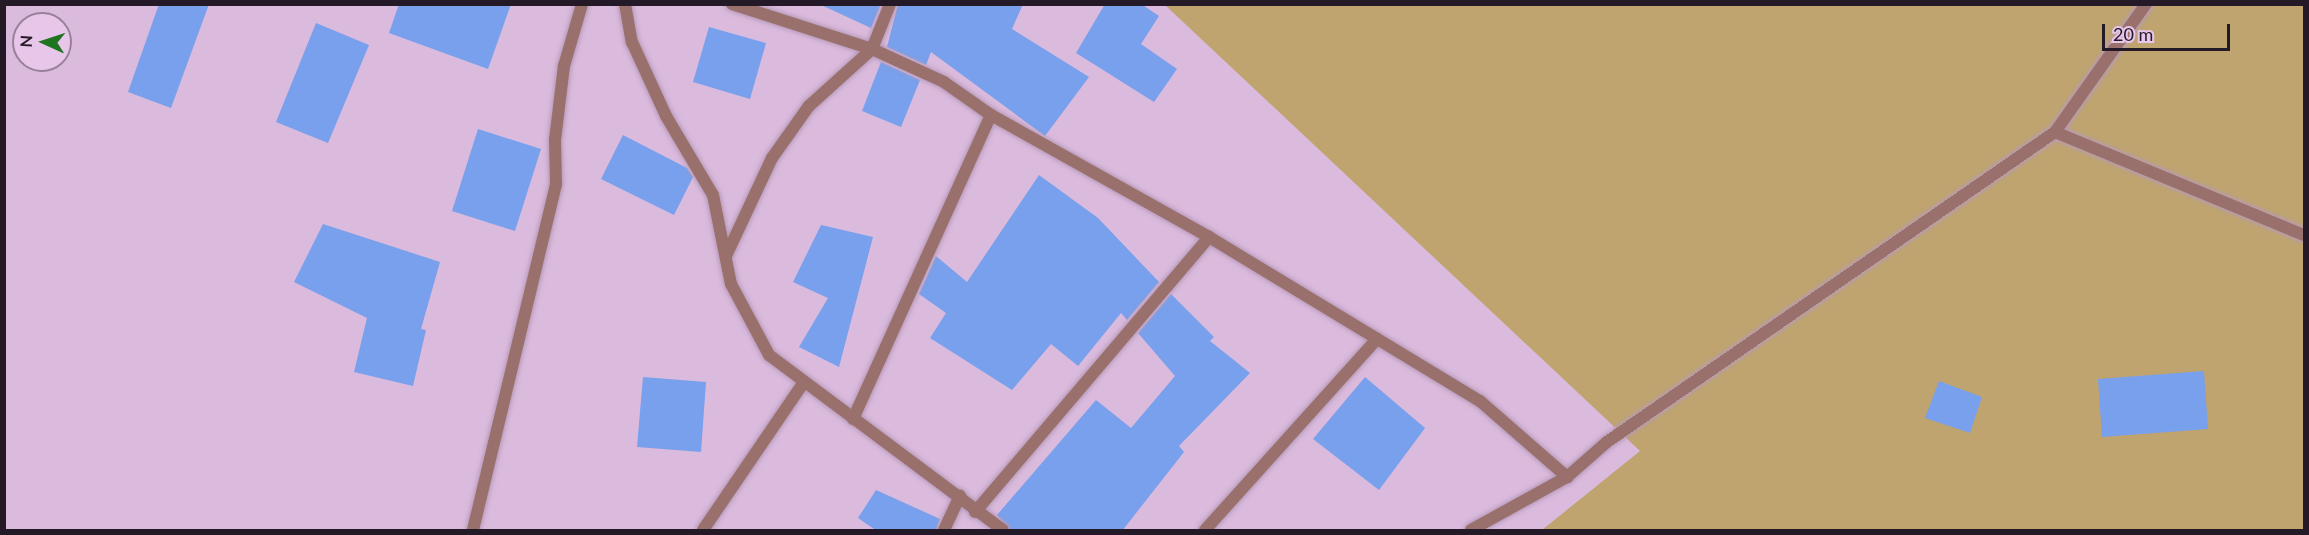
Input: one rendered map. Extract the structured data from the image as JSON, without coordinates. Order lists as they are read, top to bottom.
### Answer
{
  "scale_bar": "20 m",
  "north": "left"
}
